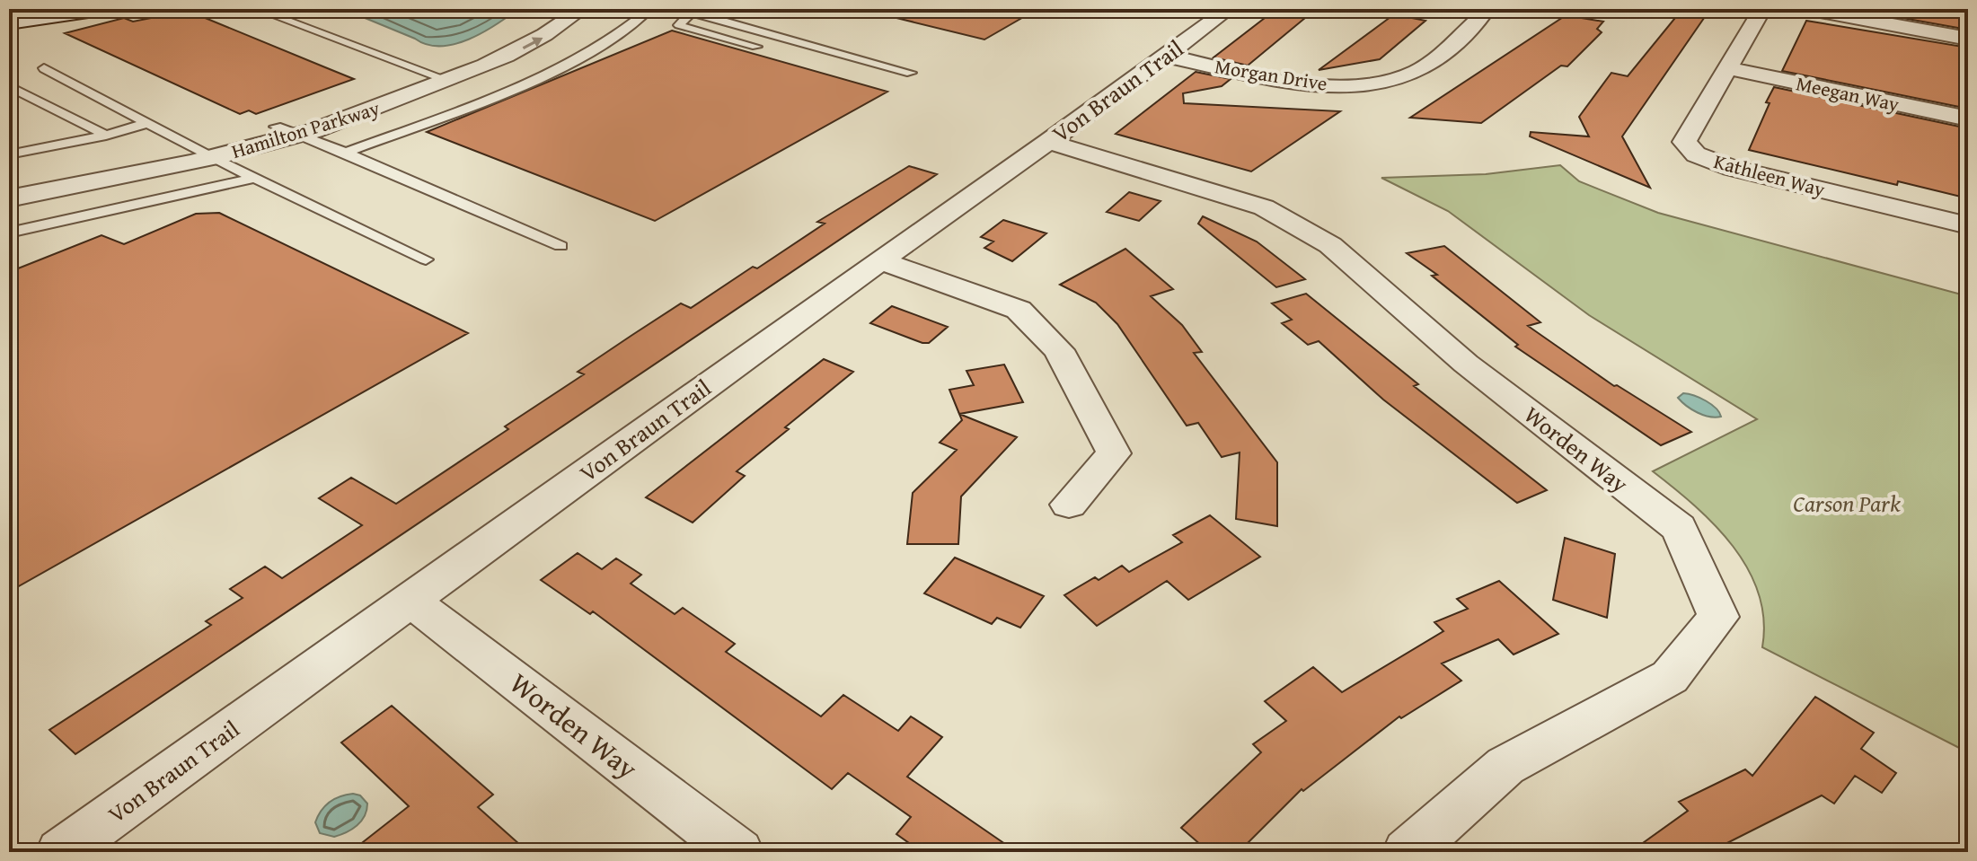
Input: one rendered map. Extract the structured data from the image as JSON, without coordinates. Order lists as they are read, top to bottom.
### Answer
{
  "streets": {
    "street": [
      "Morgan Drive",
      "Von Braun Trail",
      "Meegan Way",
      "Hamilton Parkway",
      "Kathleen Way",
      "Worden Way"
    ]
  },
  "crossings": [
    ["Morgan Drive", "Von Braun Trail"],
    ["Von Braun Trail", "Worden Way"],
    ["Meegan Way", "Kathleen Way"]
  ],
  "parks": ["Carson Park"]
}
